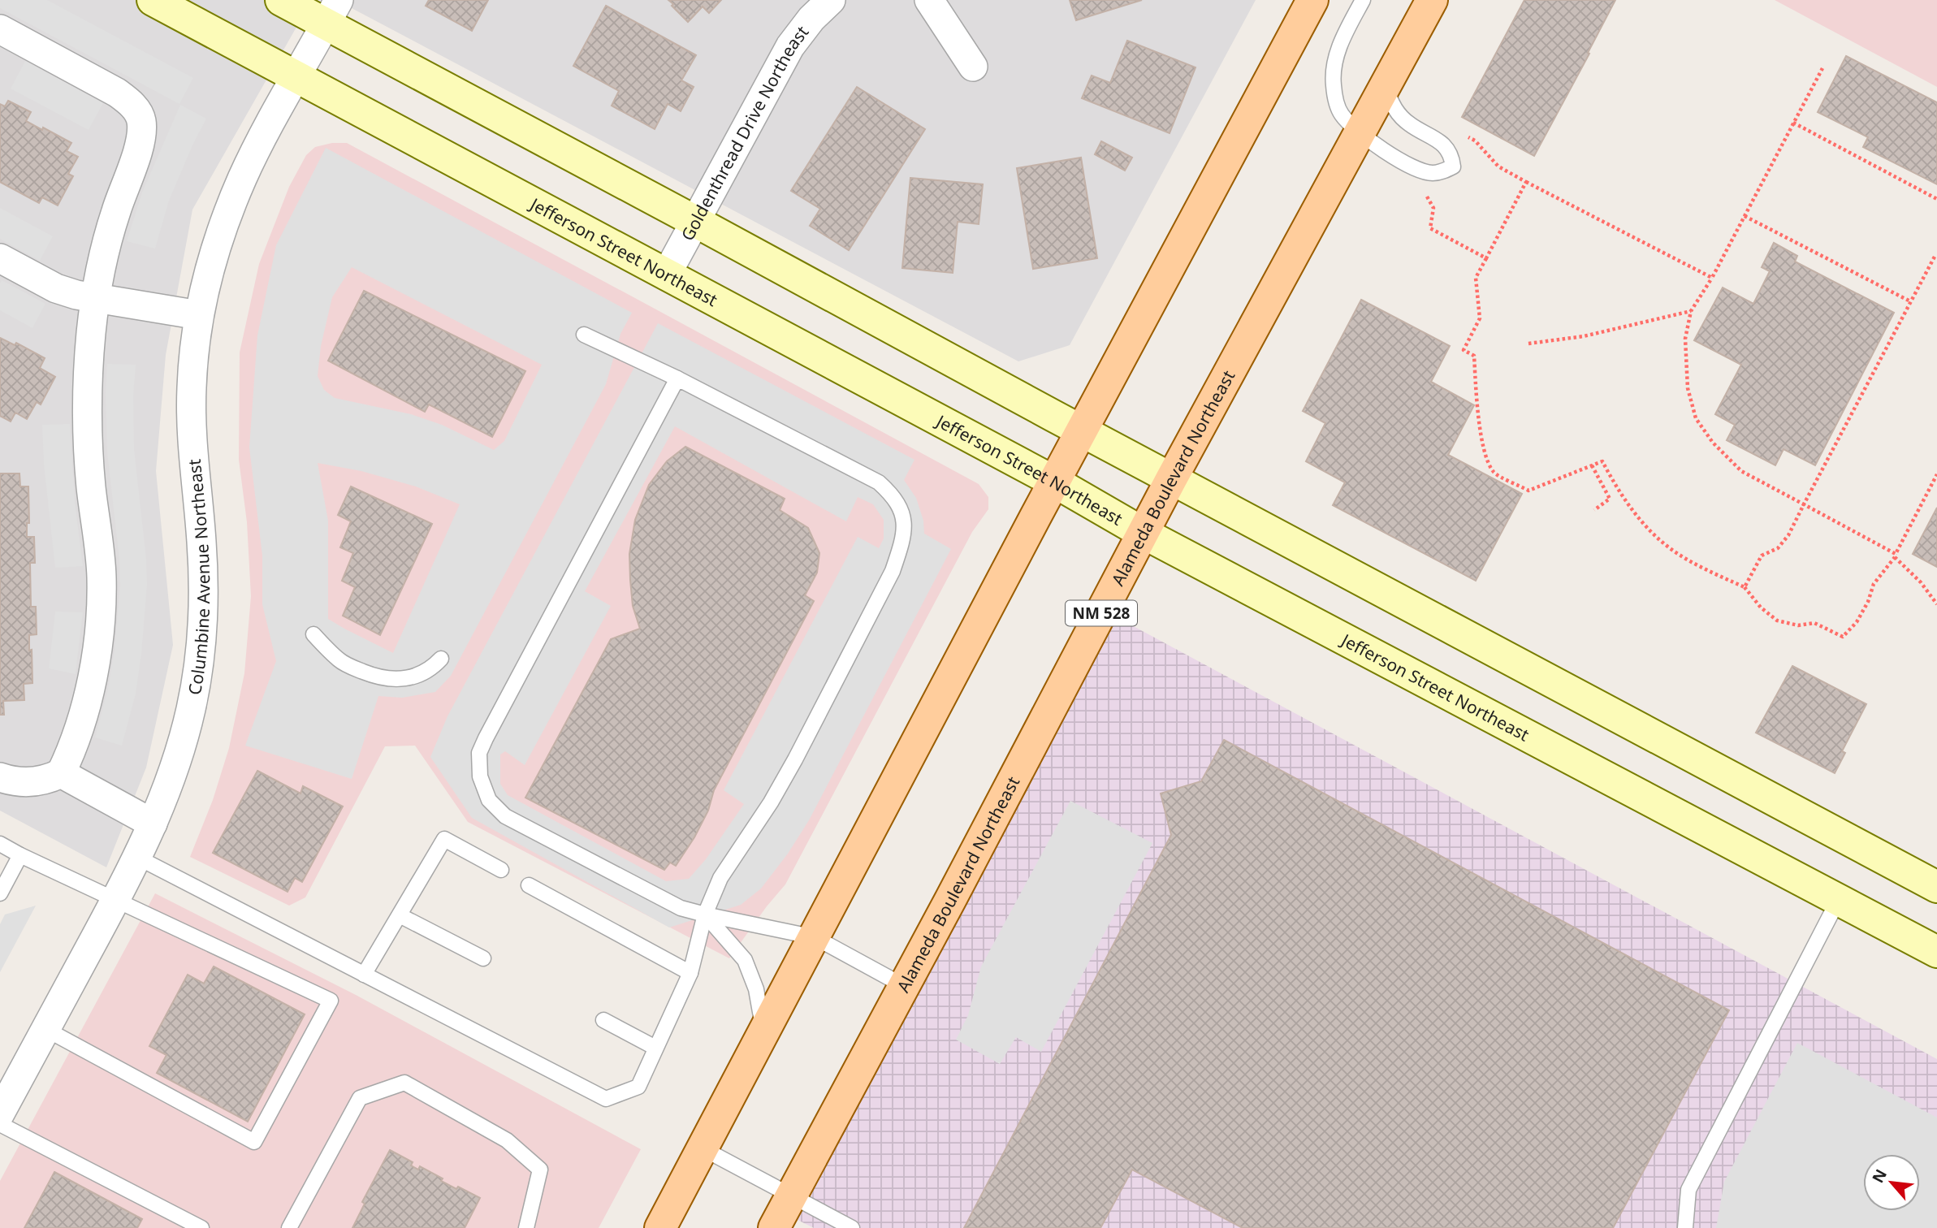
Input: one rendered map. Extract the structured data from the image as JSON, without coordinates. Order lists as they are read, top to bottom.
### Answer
{
  "streets": {
    "main road": ["Jefferson Street Northeast", "Alameda Boulevard Northeast", "NM 528"],
    "street": ["Goldenthread Drive Northeast", "Columbine Avenue Northeast"]
  },
  "crossings": [
    ["Goldenthread Drive Northeast", "Jefferson Street Northeast"],
    ["Jefferson Street Northeast", "Alameda Boulevard Northeast"],
    ["Jefferson Street Northeast", "Columbine Avenue Northeast"]
  ],
  "north": "top left"
}
